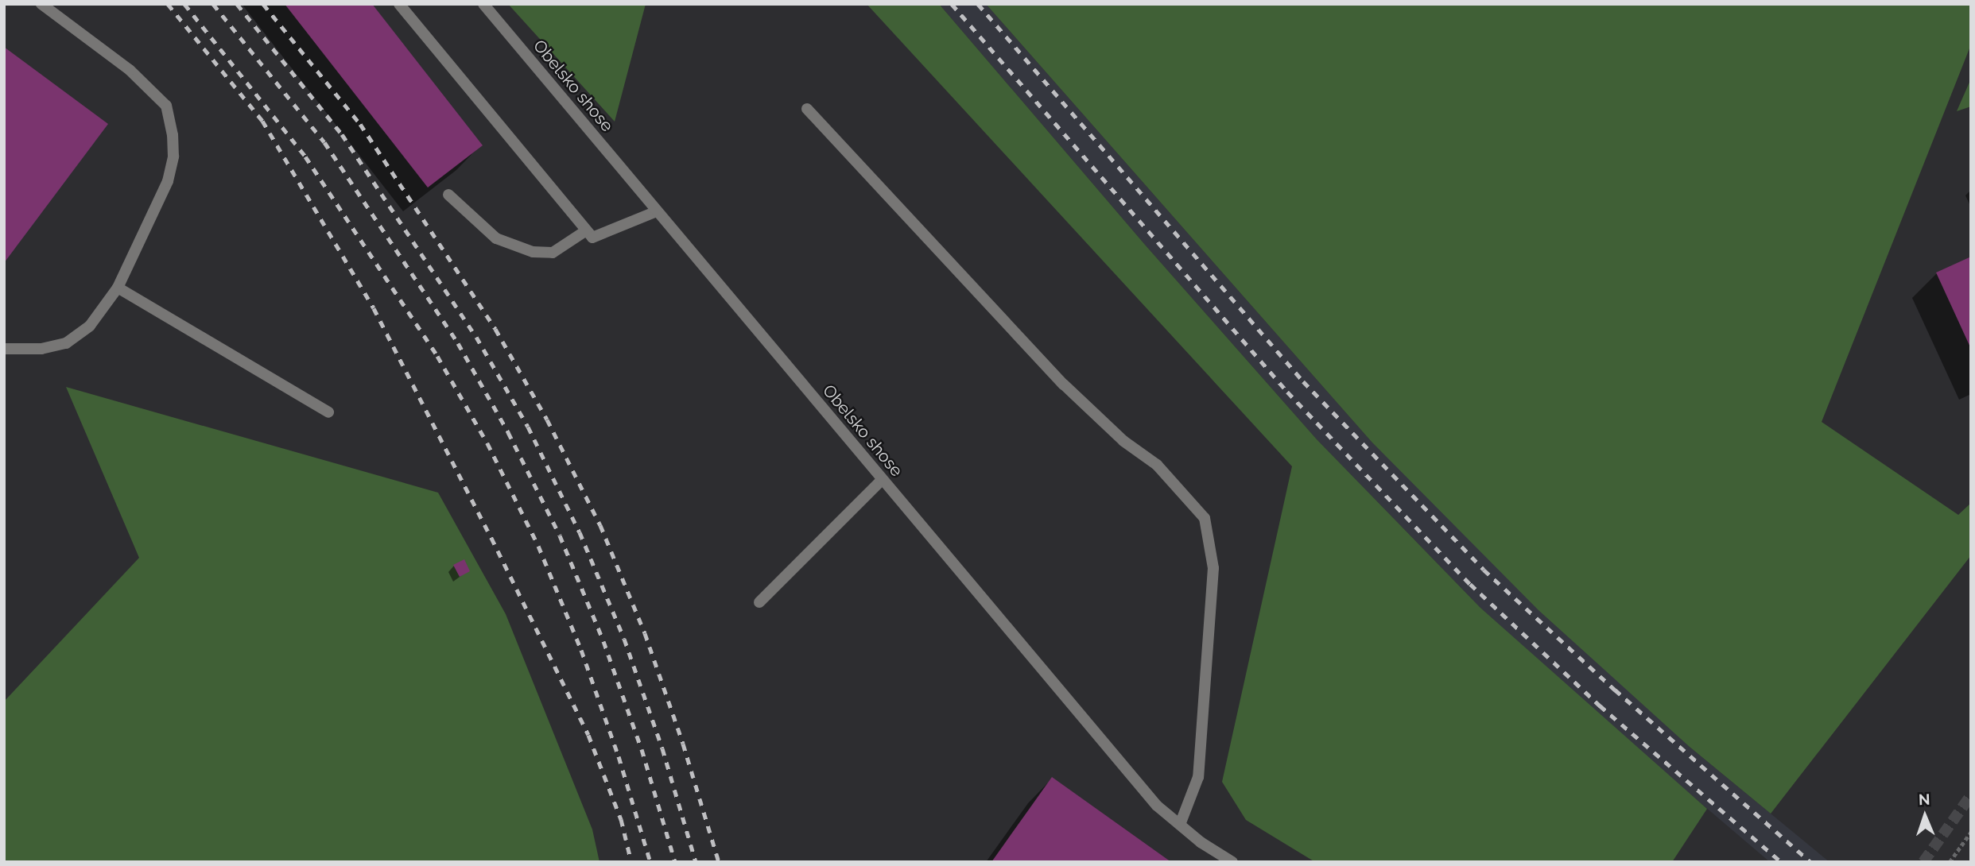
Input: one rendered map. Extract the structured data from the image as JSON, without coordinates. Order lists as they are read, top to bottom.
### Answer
{
  "streets": {
    "street": ["Obelsko shose"]
  },
  "north": "top"
}
